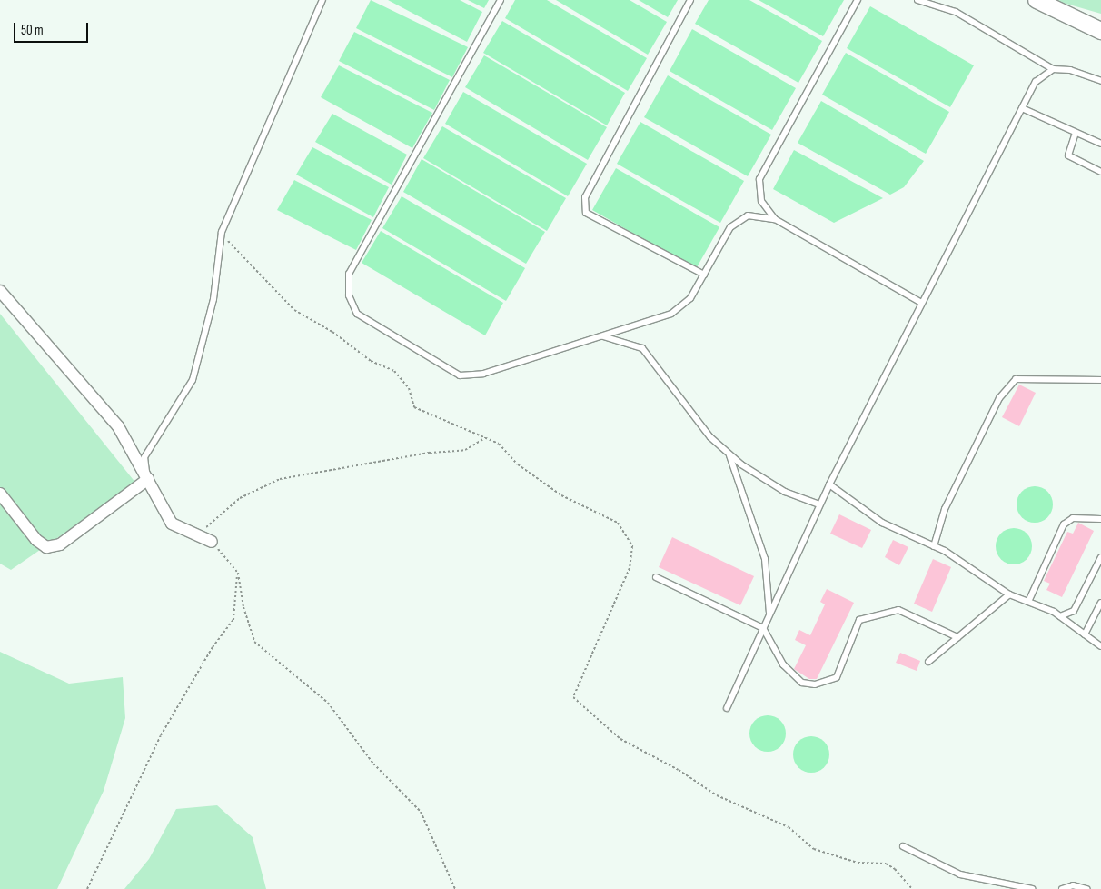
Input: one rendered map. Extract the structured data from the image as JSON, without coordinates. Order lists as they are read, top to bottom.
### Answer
{
  "scale_bar": "50 m"
}
